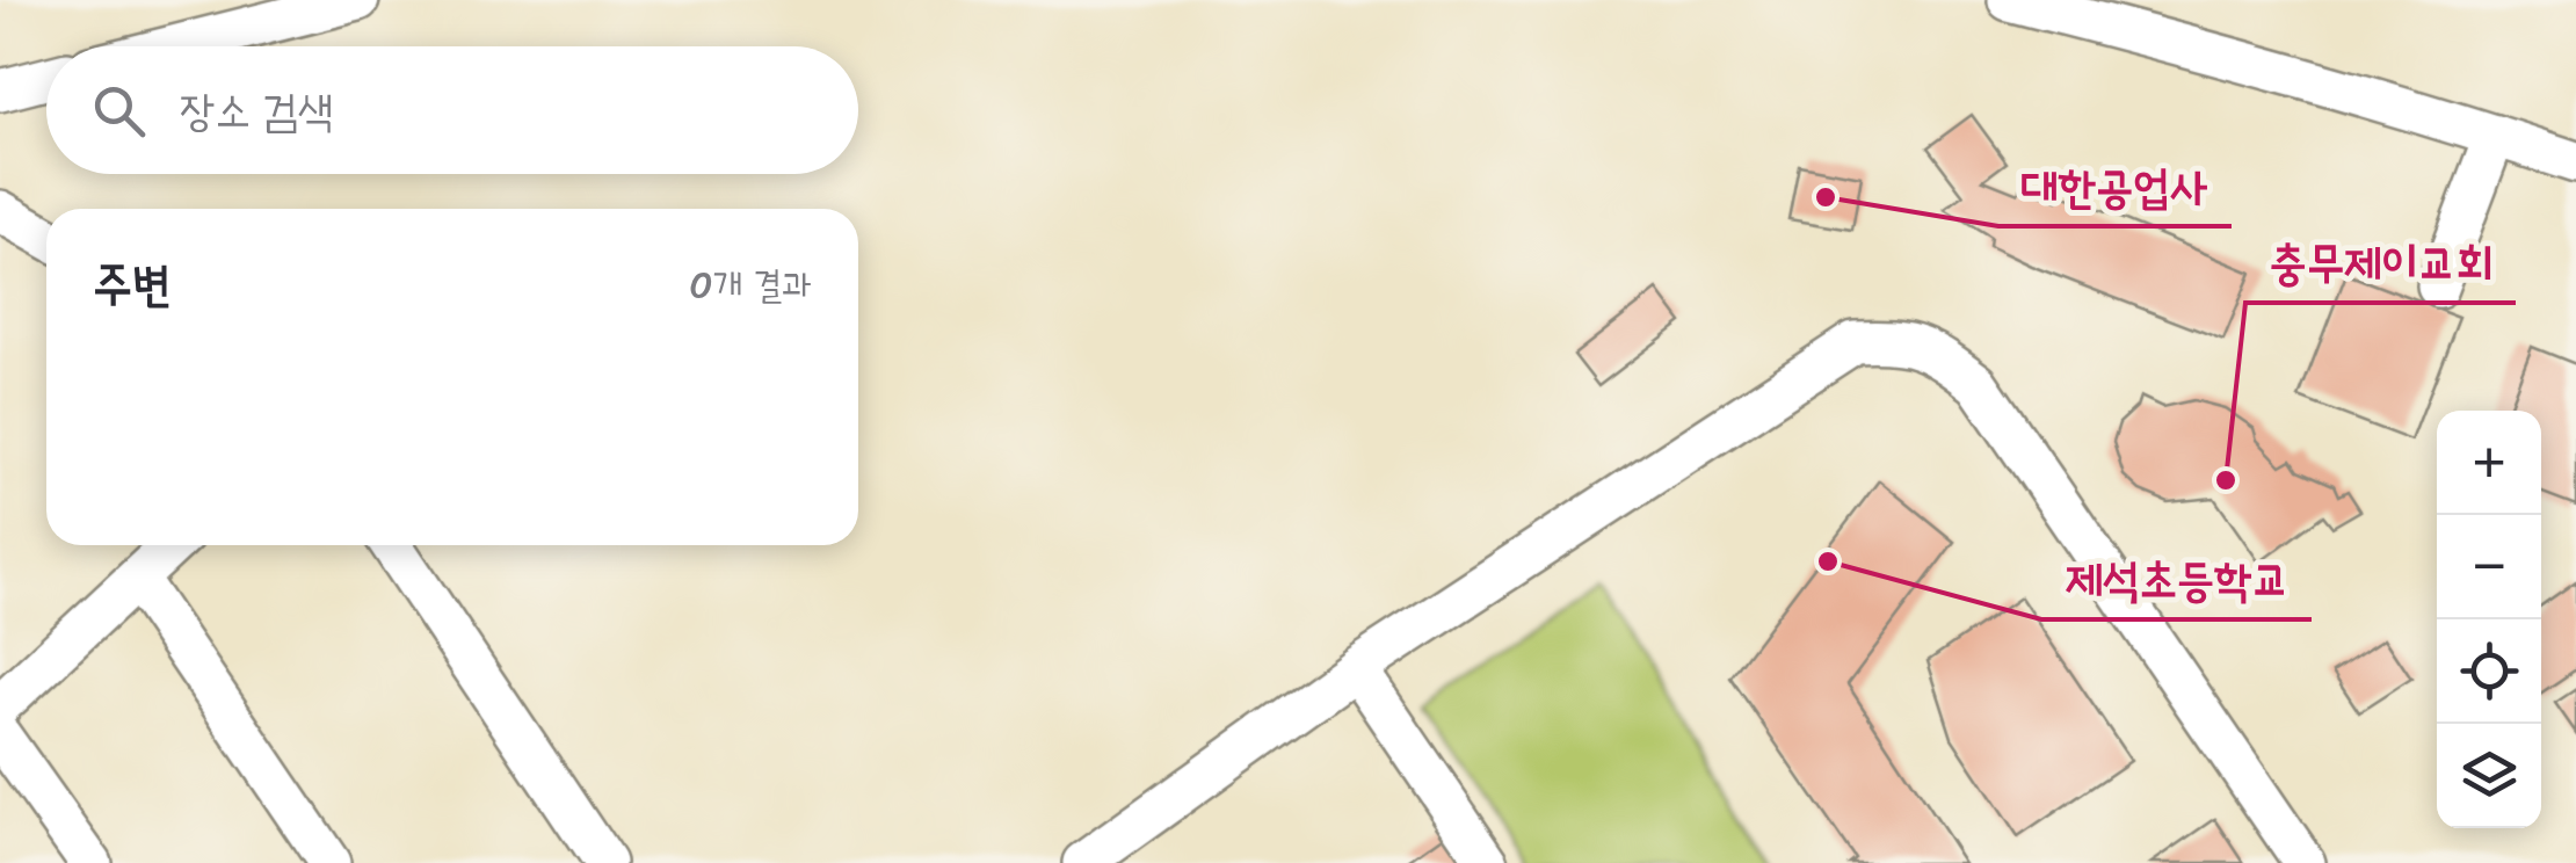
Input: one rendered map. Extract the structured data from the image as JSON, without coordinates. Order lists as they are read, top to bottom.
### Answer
{
  "places": ["대한공업사", "충무제이교회", "제석초등학교"],
  "page": {
    "search": "장소 검색",
    "heading": ["주변", "0개 결과"],
    "map_buttons": ["+", "−"]
  }
}
